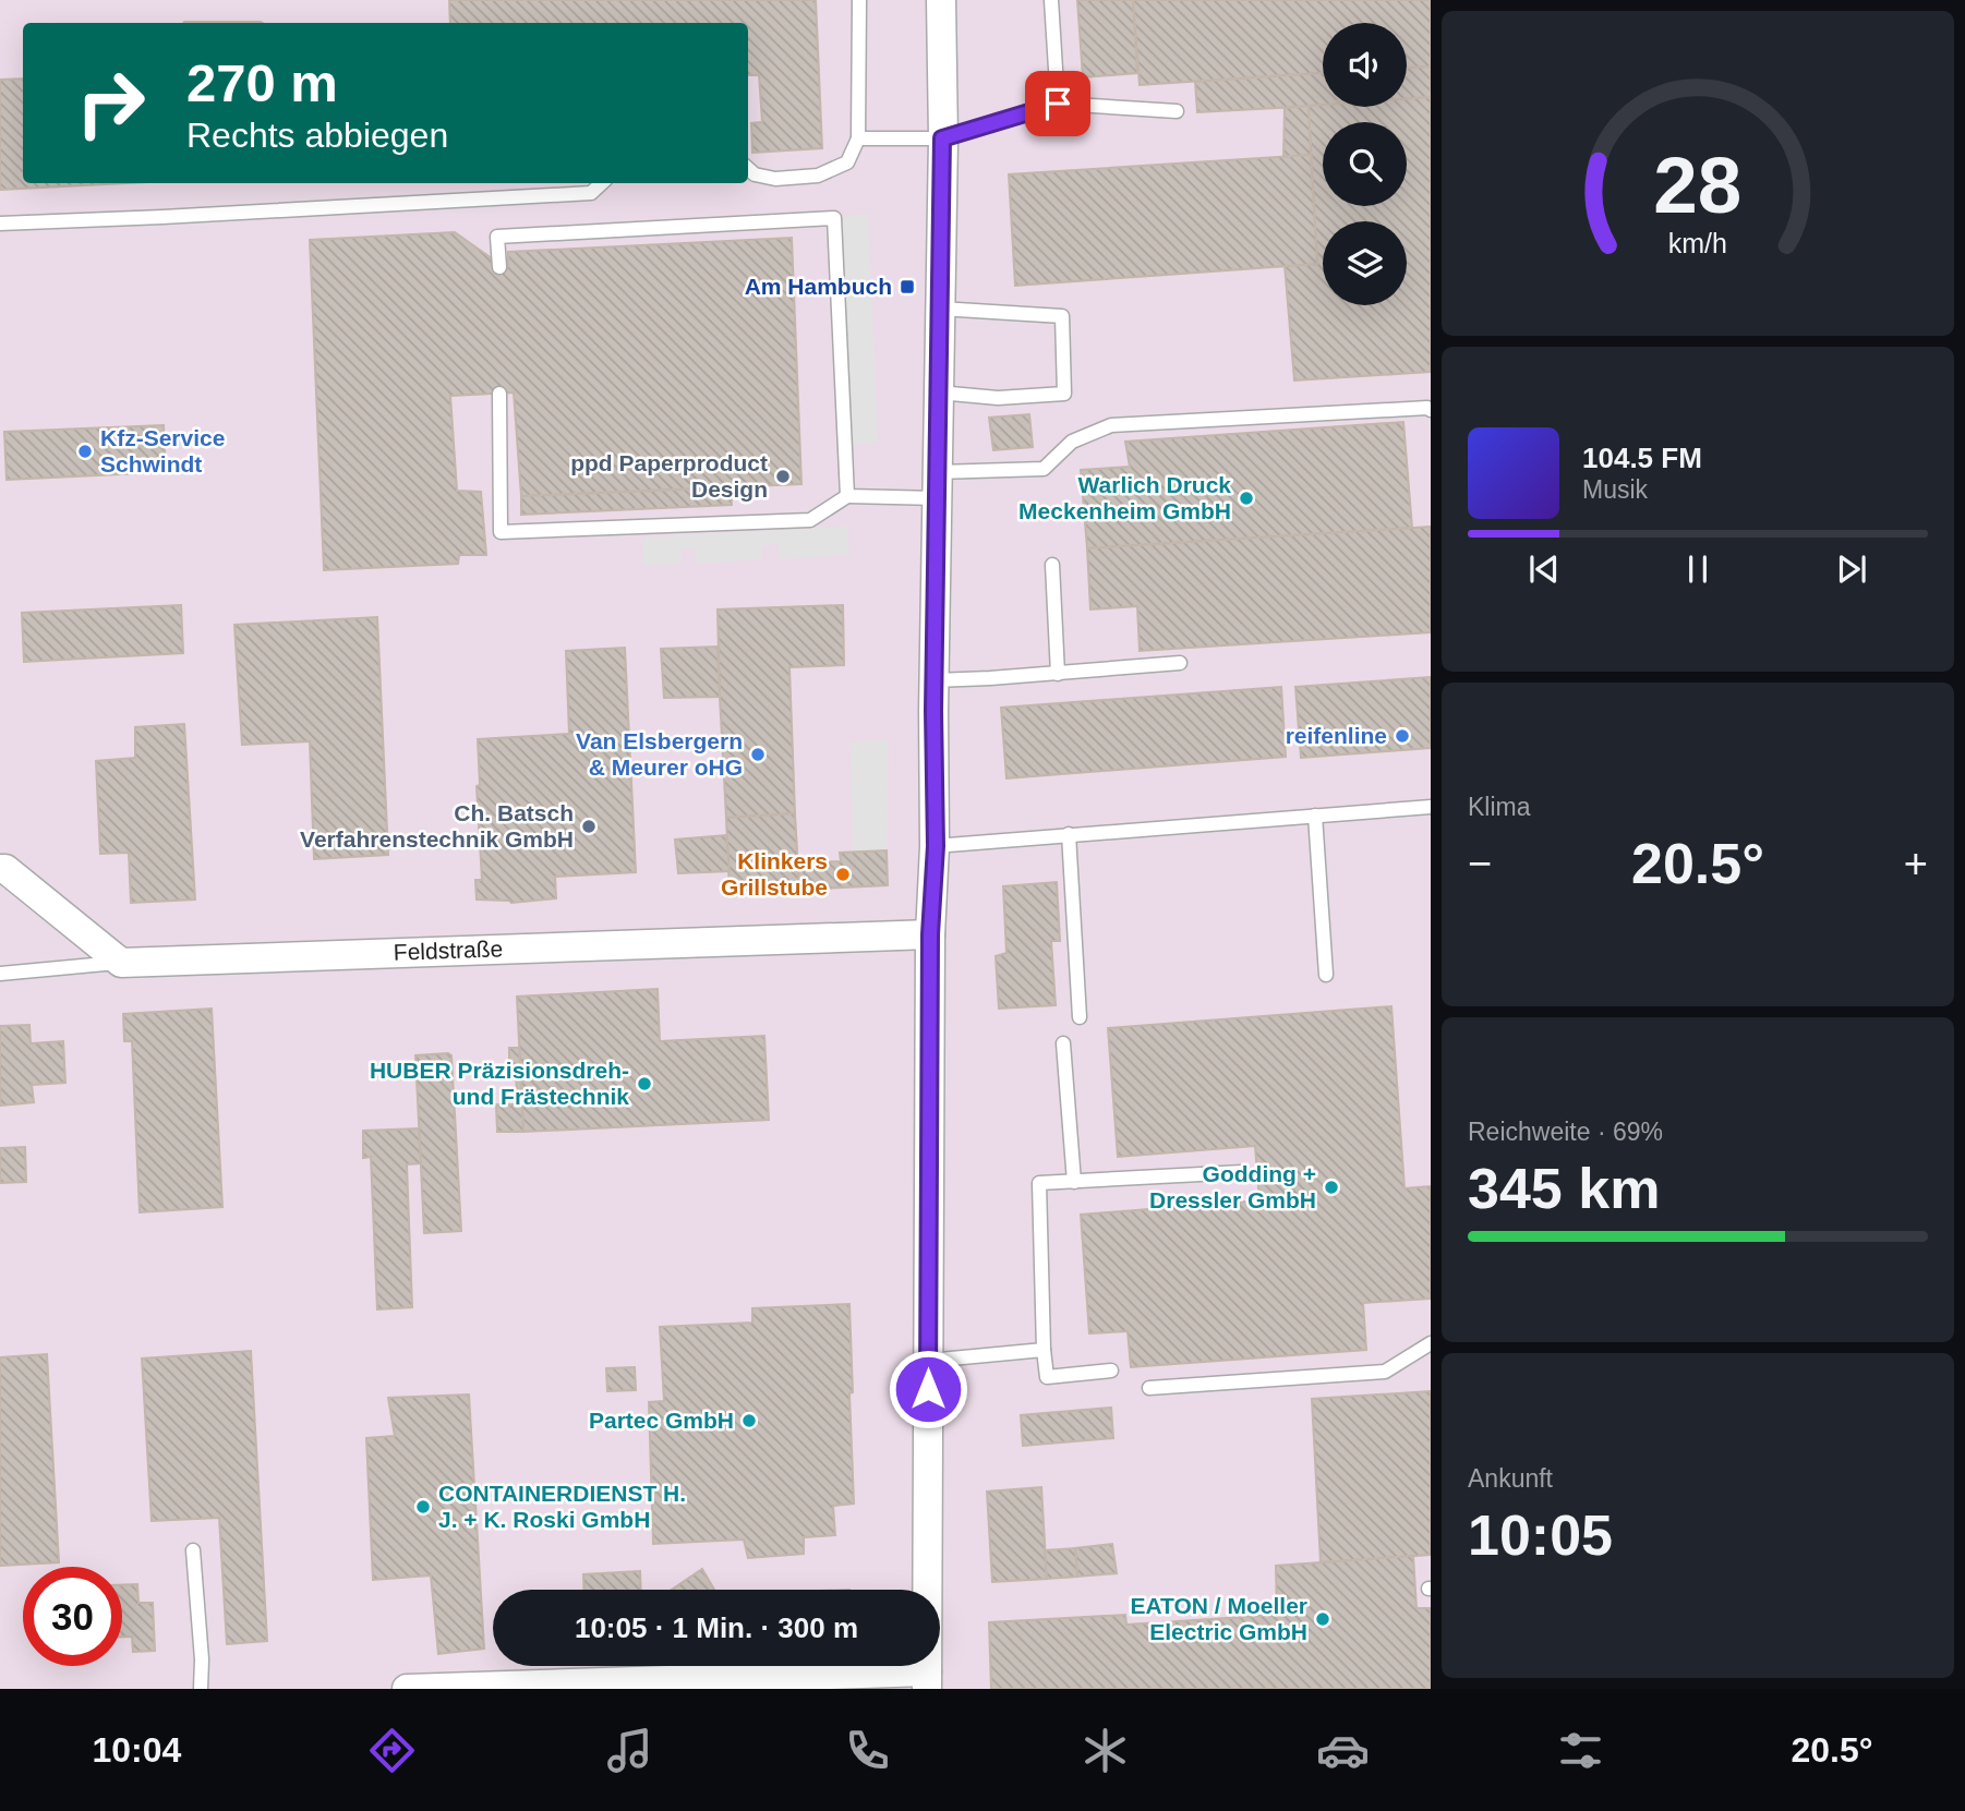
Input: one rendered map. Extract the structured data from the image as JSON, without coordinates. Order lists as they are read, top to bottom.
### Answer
{
  "streets": {
    "street": ["Feldstraße"]
  },
  "places": {
    "transit": ["Am Hambuch"],
    "other": [
      "Kfz-Service Schwindt",
      "ppd Paperproduct Design",
      "Warlich Druck Meckenheim GmbH",
      "reifenline",
      "Van Elsbergern & Meurer oHG",
      "Ch. Batsch Verfahrenstechnik GmbH",
      "Klinkers Grillstube",
      "HUBER Präzisionsdreh- und Frästechnik",
      "Godding + Dressler GmbH",
      "Partec GmbH",
      "CONTAINERDIENST H. J. + K. Roski GmbH",
      "EATON / Moeller Electric GmbH"
    ]
  },
  "page": {
    "turn": ["270 m", "Rechts abbiegen"],
    "song": ["104.5 FM", "Musik"],
    "tile": [
      "Klima",
      ["Reichweite · 69%", "345 km"],
      ["Ankunft", "10:05"]
    ],
    "heat": ["−", "20.5°", "+"],
    "limit": "30",
    "trip": "10:05 · 1 Min. · 300 m",
    "tabs": ["10:04", "20.5°"],
    "gauge": ["28", "km/h"]
  }
}
